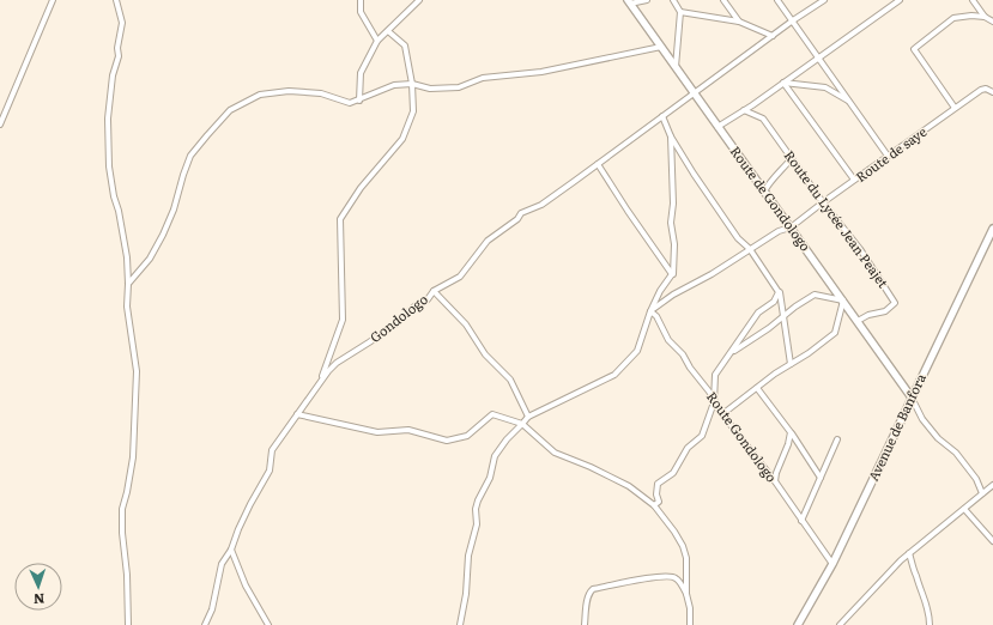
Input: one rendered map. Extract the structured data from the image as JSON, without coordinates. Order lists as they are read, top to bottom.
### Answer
{
  "streets": {
    "street": [
      "Route de saye",
      "Route de Gondologo",
      "Route du Lycée Jean Peajet",
      "Gondologo",
      "Avenue de Banfora",
      "Route Gondologo"
    ]
  },
  "crossings": [
    ["Route de saye", "Route de Gondologo"],
    ["Route de saye", "Route du Lycée Jean Peajet"],
    ["Route de saye", "Route Gondologo"],
    ["Route de Gondologo", "Route du Lycée Jean Peajet"],
    ["Route de Gondologo", "Gondologo"],
    ["Route de Gondologo", "Avenue de Banfora"],
    ["Avenue de Banfora", "Route Gondologo"]
  ],
  "north": "bottom"
}
